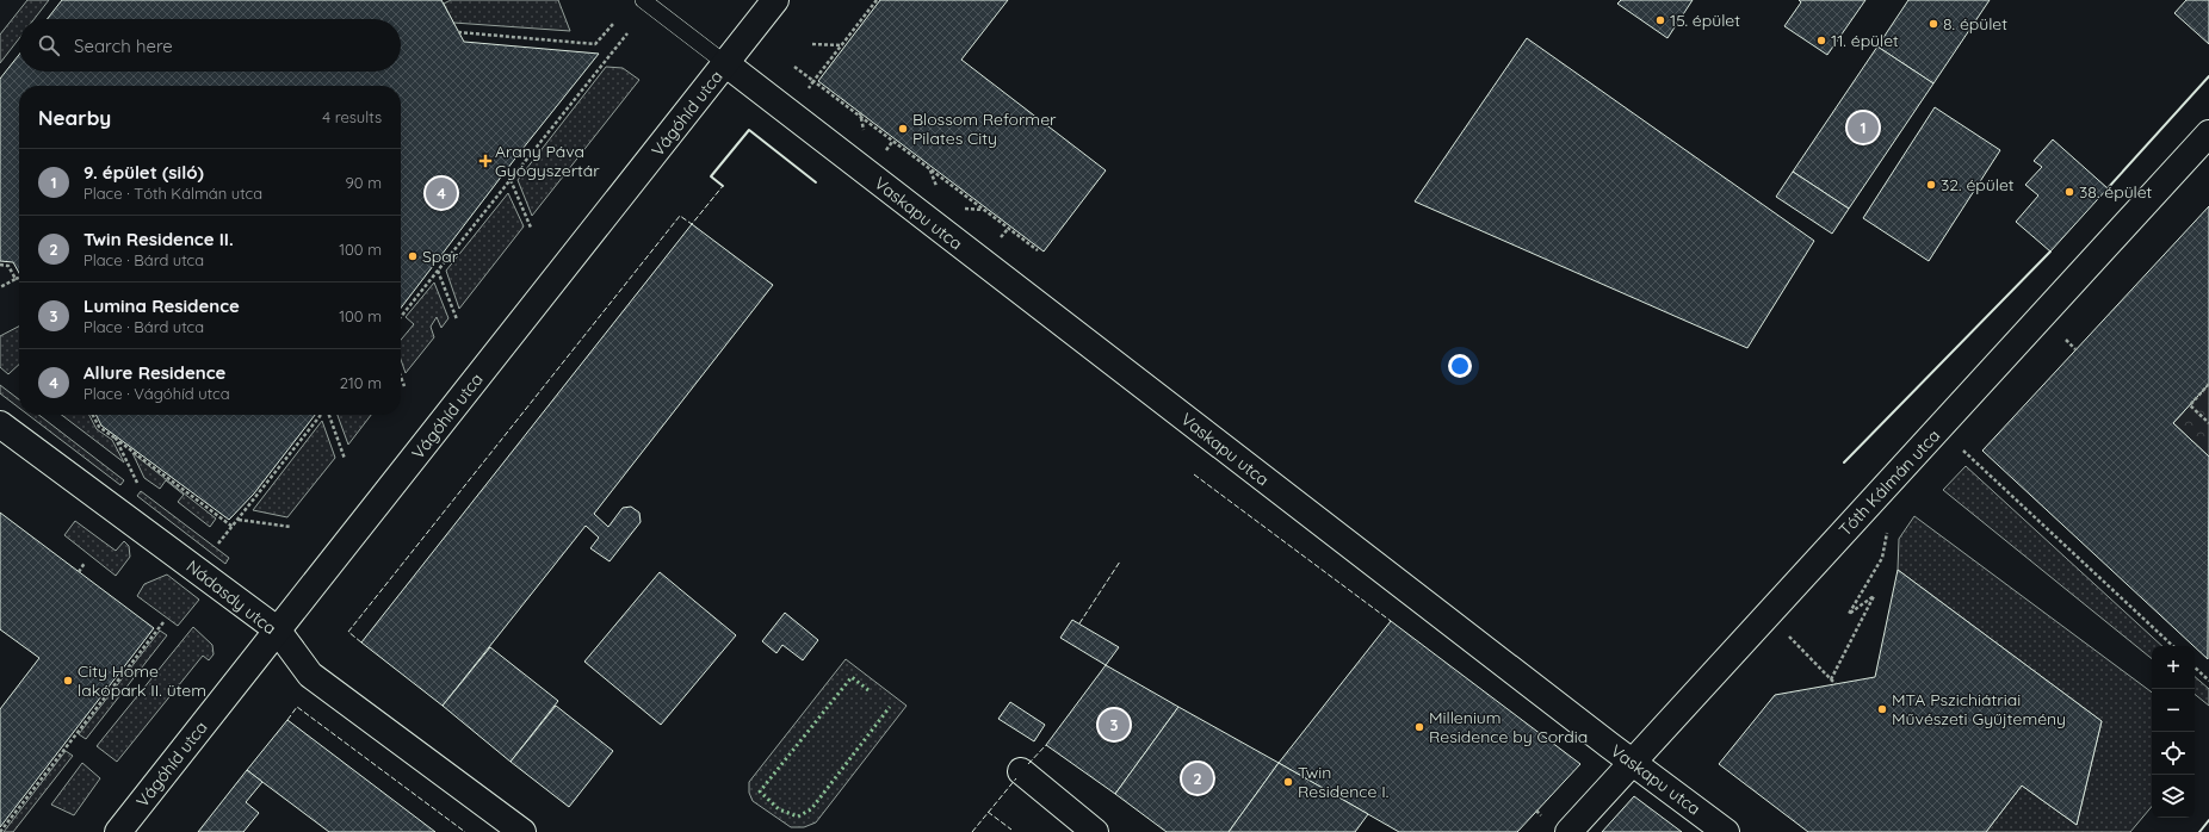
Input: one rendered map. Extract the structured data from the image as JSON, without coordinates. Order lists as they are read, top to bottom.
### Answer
{
  "streets": {
    "street": [
      "Vágóhíd utca",
      "Vaskapu utca",
      "Tóth Kálmán utca",
      "Nádasdy utca"
    ]
  },
  "crossings": [
    ["Vágóhíd utca", "Vaskapu utca"],
    ["Vágóhíd utca", "Nádasdy utca"],
    ["Vaskapu utca", "Tóth Kálmán utca"]
  ],
  "places": {
    "other": [
      "15. épület",
      "8. épület",
      "11. épület",
      "Blossom Reformer Pilates City",
      "32. épület",
      "38. épület",
      "Spar",
      "City Home lakópark II. ütem",
      "MTA Pszichiátriai Művészeti Gyűjtemény",
      "Millenium Residence by Cordia",
      "Twin Residence I."
    ],
    "health": ["Arany Páva Gyógyszertár"]
  },
  "page": {
    "search": "Search here",
    "heading": ["Nearby", "4 results"],
    "pins": [
      "1",
      "4",
      "3",
      "2"
    ],
    "list": [
      {
        "mark": "1",
        "name": "9. épület (siló)",
        "note": "Place · Tóth Kálmán utca",
        "value": "90 m"
      },
      {
        "mark": "2",
        "name": "Twin Residence II.",
        "note": "Place · Bárd utca",
        "value": "100 m"
      },
      {
        "mark": "3",
        "name": "Lumina Residence",
        "note": "Place · Bárd utca",
        "value": "100 m"
      },
      {
        "mark": "4",
        "name": "Allure Residence",
        "note": "Place · Vágóhíd utca",
        "value": "210 m"
      }
    ],
    "map_buttons": ["+", "−"]
  }
}
